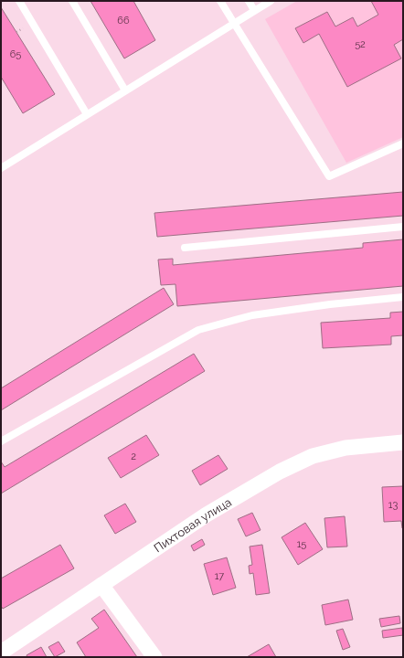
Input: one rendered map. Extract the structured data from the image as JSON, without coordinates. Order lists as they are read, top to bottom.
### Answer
{
  "streets": {
    "street": ["Пихтовая улица"]
  },
  "house_numbers": [
    "66",
    "52",
    "65",
    "2",
    "13",
    "15",
    "17"
  ]
}
